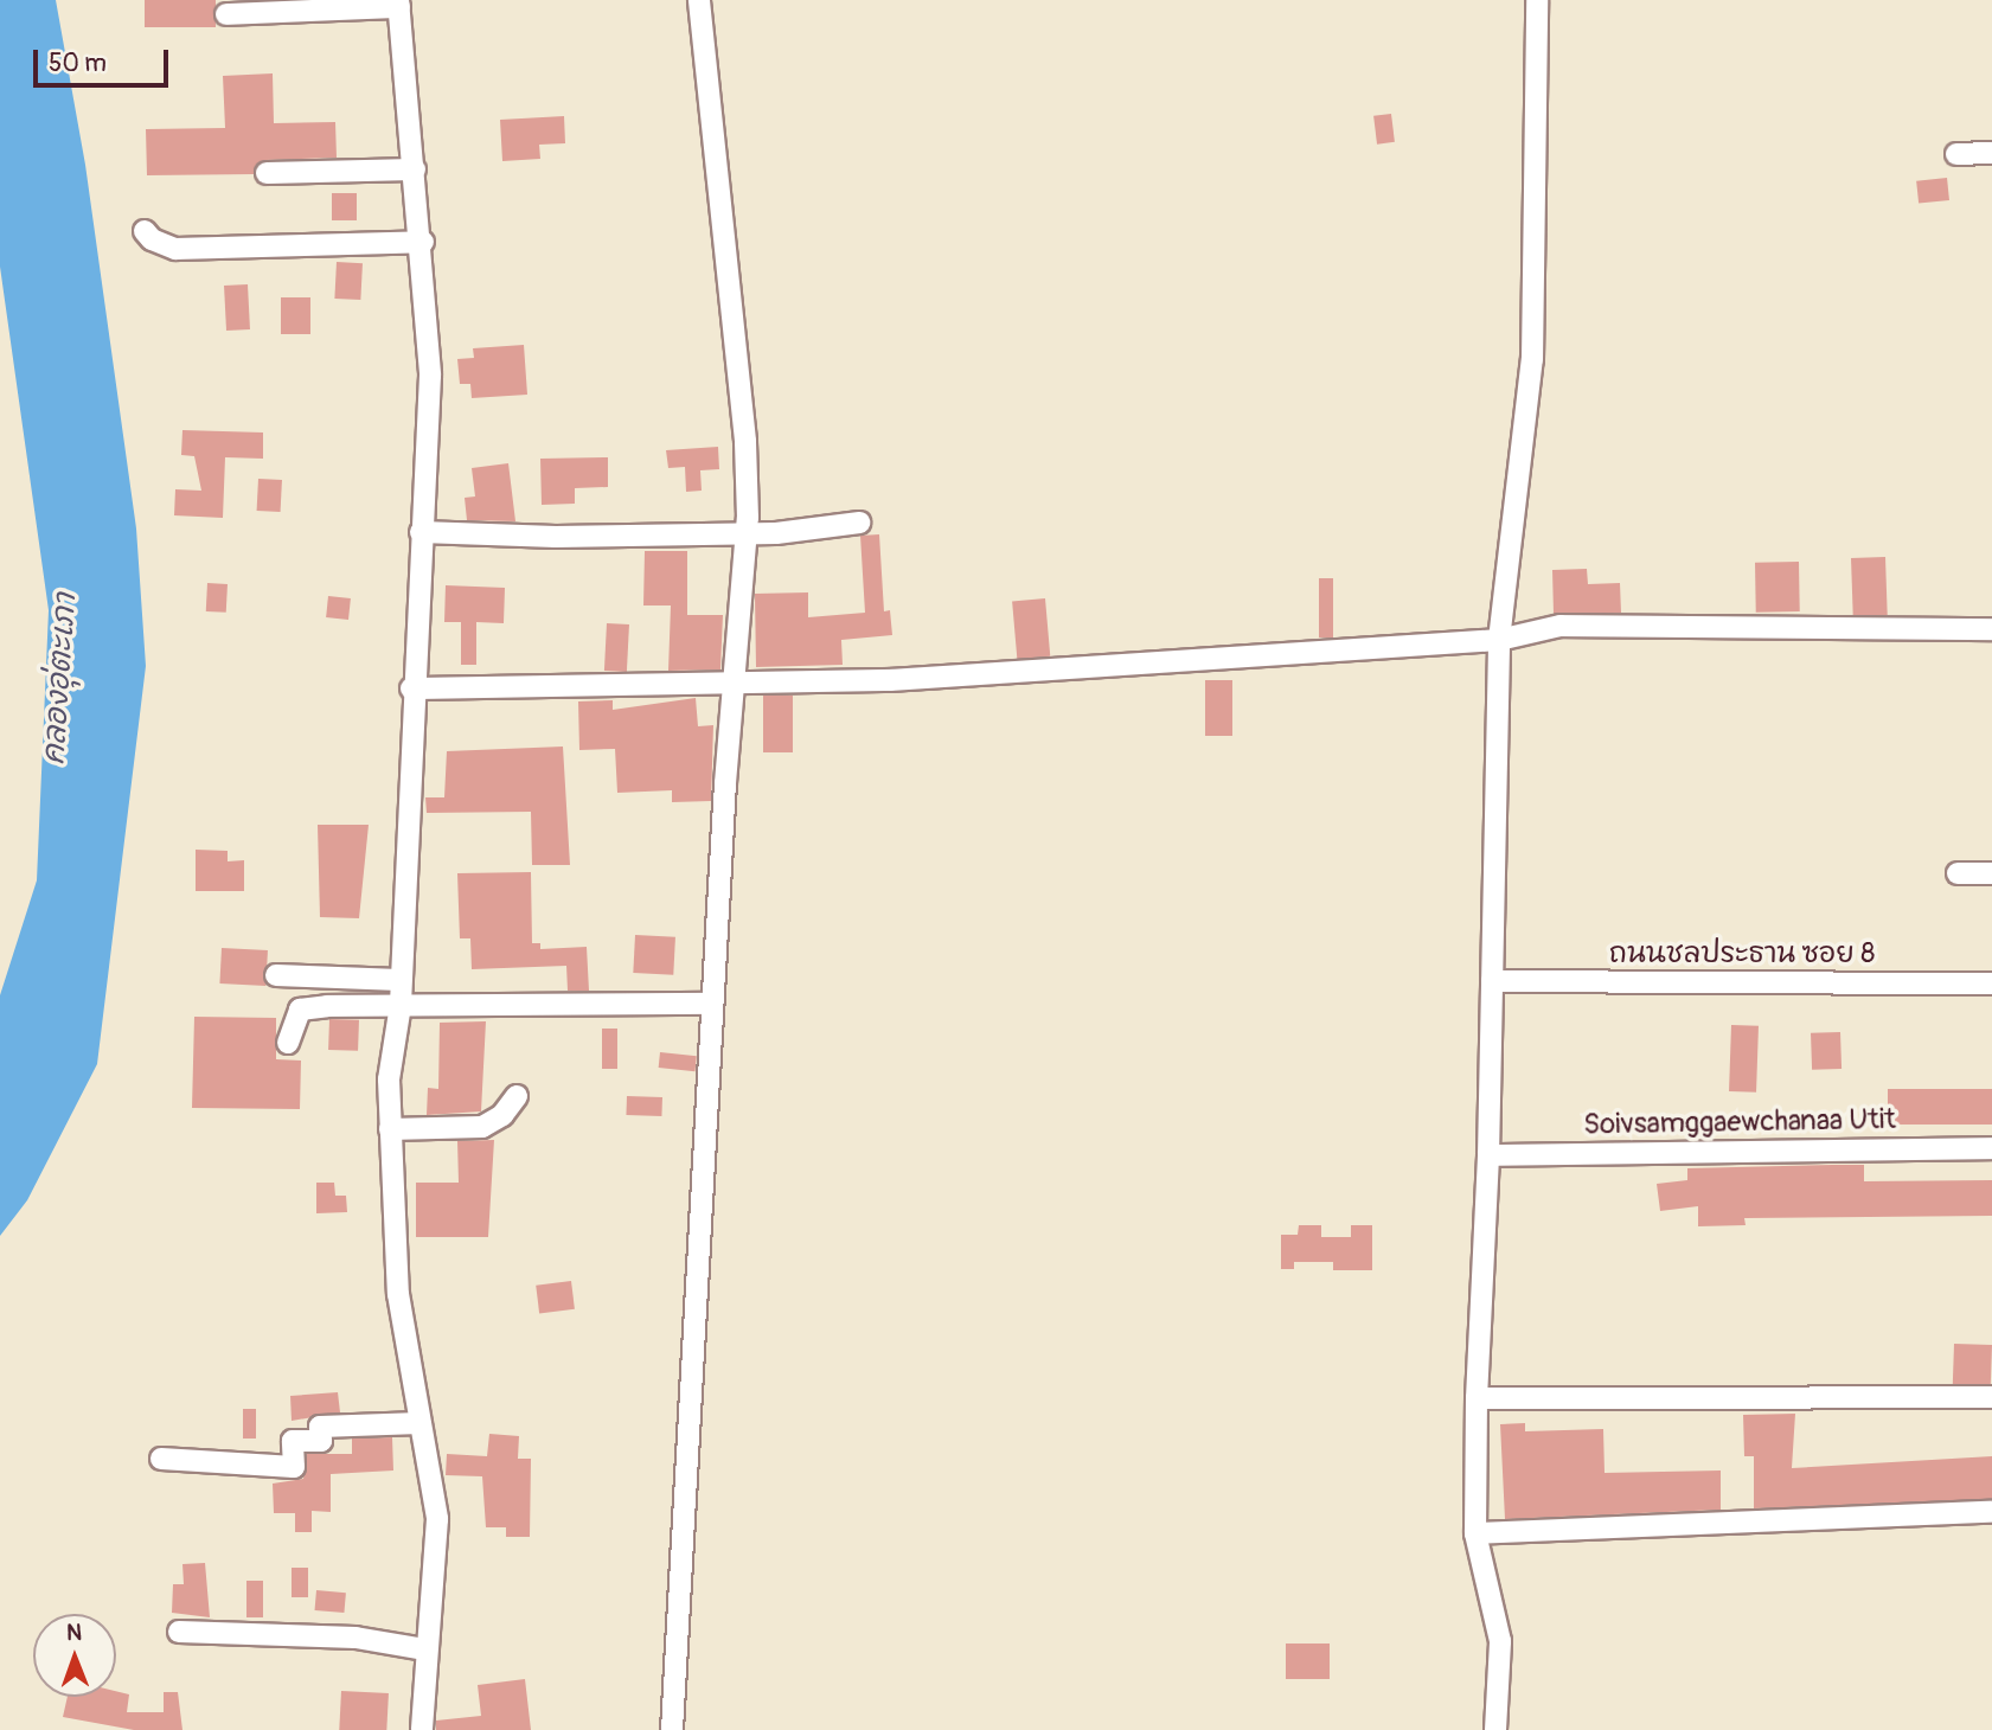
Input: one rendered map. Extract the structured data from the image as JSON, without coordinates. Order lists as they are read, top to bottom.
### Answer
{
  "streets": {
    "street": ["ถนนชลประธาน ซอย 8", "Soivsamggaewchanaa Utit"]
  },
  "water": ["คลองอุ่ตะเภา"],
  "scale_bar": "50 m",
  "north": "top"
}
